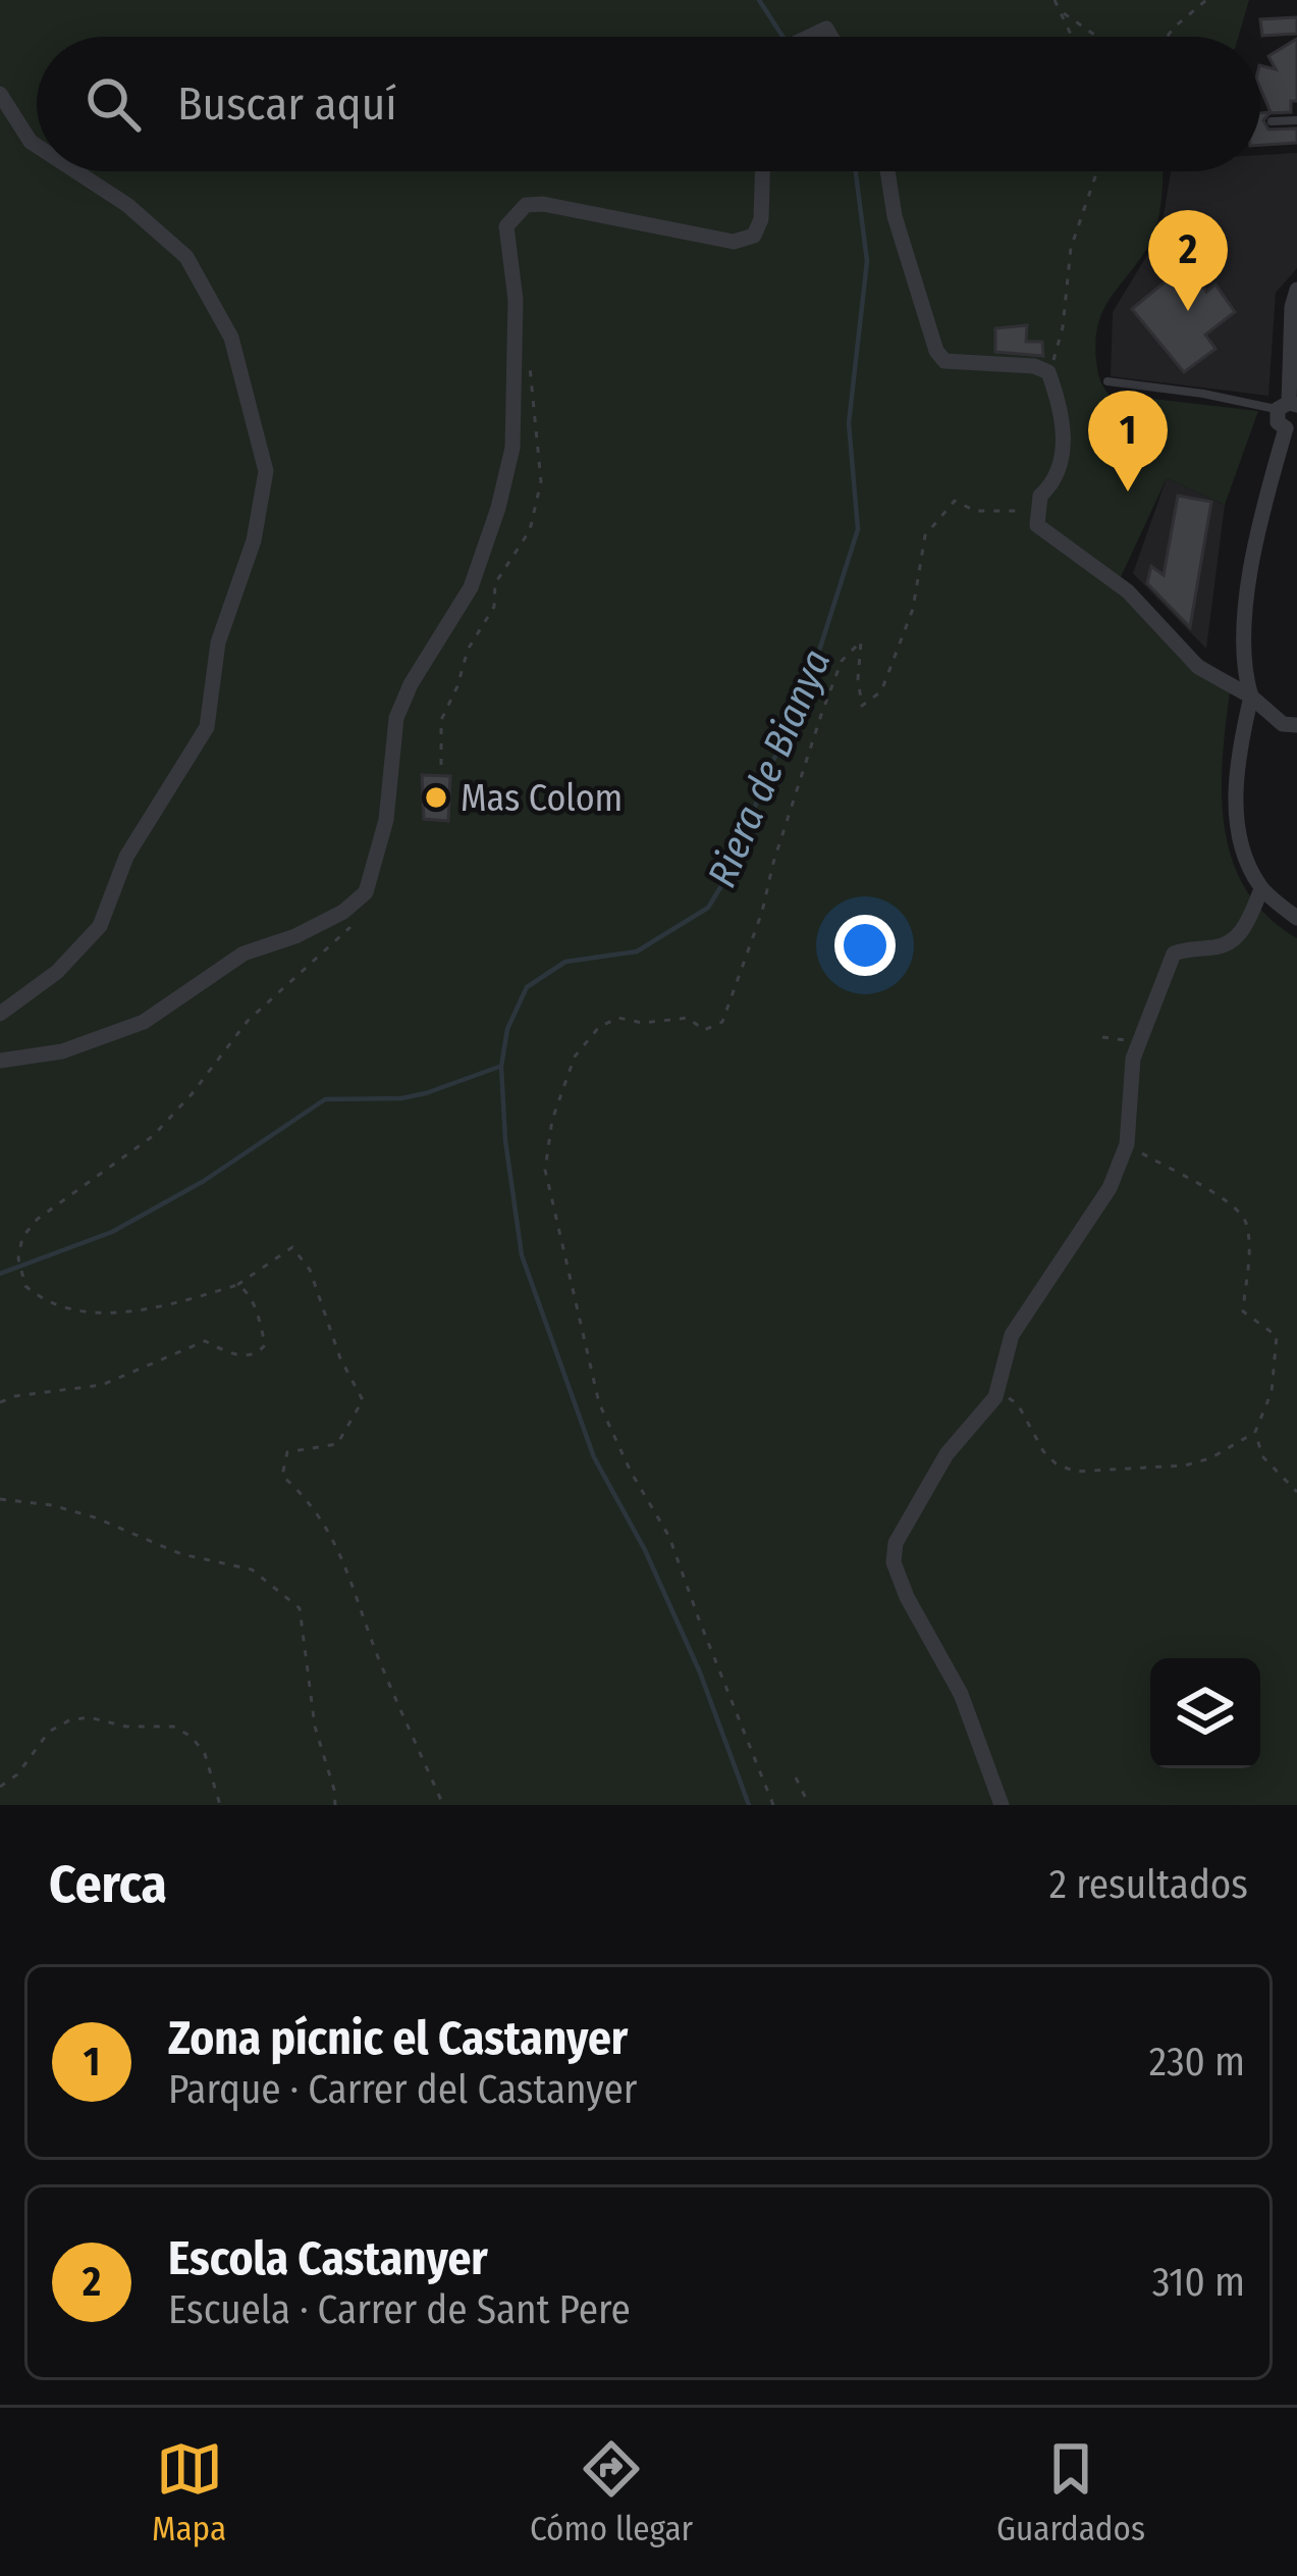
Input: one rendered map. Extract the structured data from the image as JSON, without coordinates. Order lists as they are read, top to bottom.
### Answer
{
  "water": ["Riera de Bianya"],
  "places": ["Mas Colom"],
  "page": {
    "search": "Buscar aquí",
    "pins": ["2", "1"],
    "heading": ["Cerca", "2 resultados"],
    "list": [
      {
        "mark": "1",
        "name": "Zona pícnic el Castanyer",
        "note": "Parque · Carrer del Castanyer",
        "value": "230 m"
      },
      {
        "mark": "2",
        "name": "Escola Castanyer",
        "note": "Escuela · Carrer de Sant Pere",
        "value": "310 m"
      }
    ],
    "nav": ["Mapa", "Cómo llegar", "Guardados"]
  }
}
